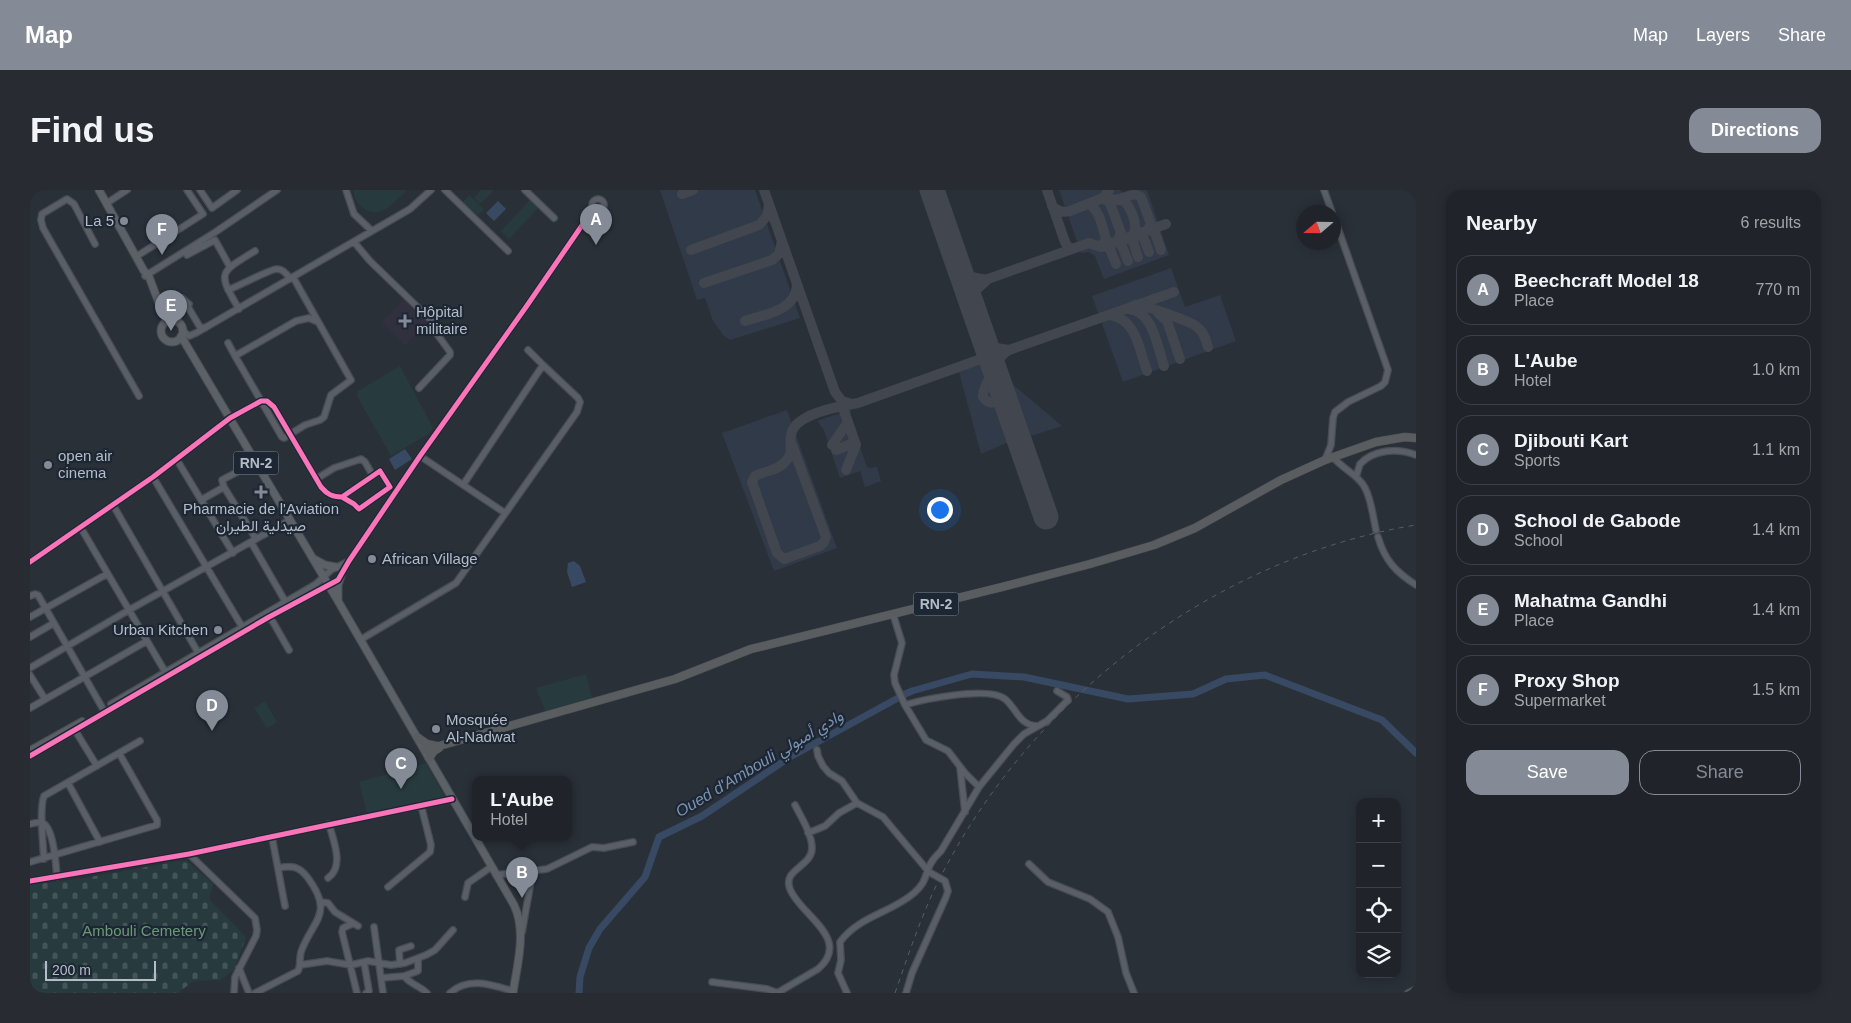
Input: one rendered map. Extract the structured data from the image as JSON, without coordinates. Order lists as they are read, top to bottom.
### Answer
{
  "streets": {
    "highway": ["RN-2"]
  },
  "water": ["Oued d'Ambouli وادي أمبولي"],
  "parks": ["Ambouli Cemetery"],
  "places": {
    "other": [
      "La 5",
      "open air cinema",
      "African Village",
      "Urban Kitchen",
      "Mosquée Al-Nadwat"
    ],
    "health": ["Hôpital militaire", "Pharmacie de l'Aviation صيدلية الطيران"]
  },
  "scale_bar": "200 m",
  "north": "left",
  "page": {
    "header": "Map",
    "nav": ["Map", "Layers", "Share"],
    "buttons": [
      "Directions",
      ["Save", "Share"]
    ],
    "title": "Find us",
    "heading": ["Nearby", "6 results"],
    "pins": [
      "A",
      "F",
      "E",
      "D",
      "C",
      "B"
    ],
    "list": [
      {
        "mark": "A",
        "name": "Beechcraft Model 18",
        "note": "Place",
        "value": "770 m"
      },
      {
        "mark": "B",
        "name": "L'Aube",
        "note": "Hotel",
        "value": "1.0 km"
      },
      {
        "mark": "C",
        "name": "Djibouti Kart",
        "note": "Sports",
        "value": "1.1 km"
      },
      {
        "mark": "D",
        "name": "School de Gabode",
        "note": "School",
        "value": "1.4 km"
      },
      {
        "mark": "E",
        "name": "Mahatma Gandhi",
        "note": "Place",
        "value": "1.4 km"
      },
      {
        "mark": "F",
        "name": "Proxy Shop",
        "note": "Supermarket",
        "value": "1.5 km"
      }
    ],
    "popup": ["L'Aube", "Hotel"],
    "map_buttons": ["+", "−"],
    "scale": "200 m"
  }
}
